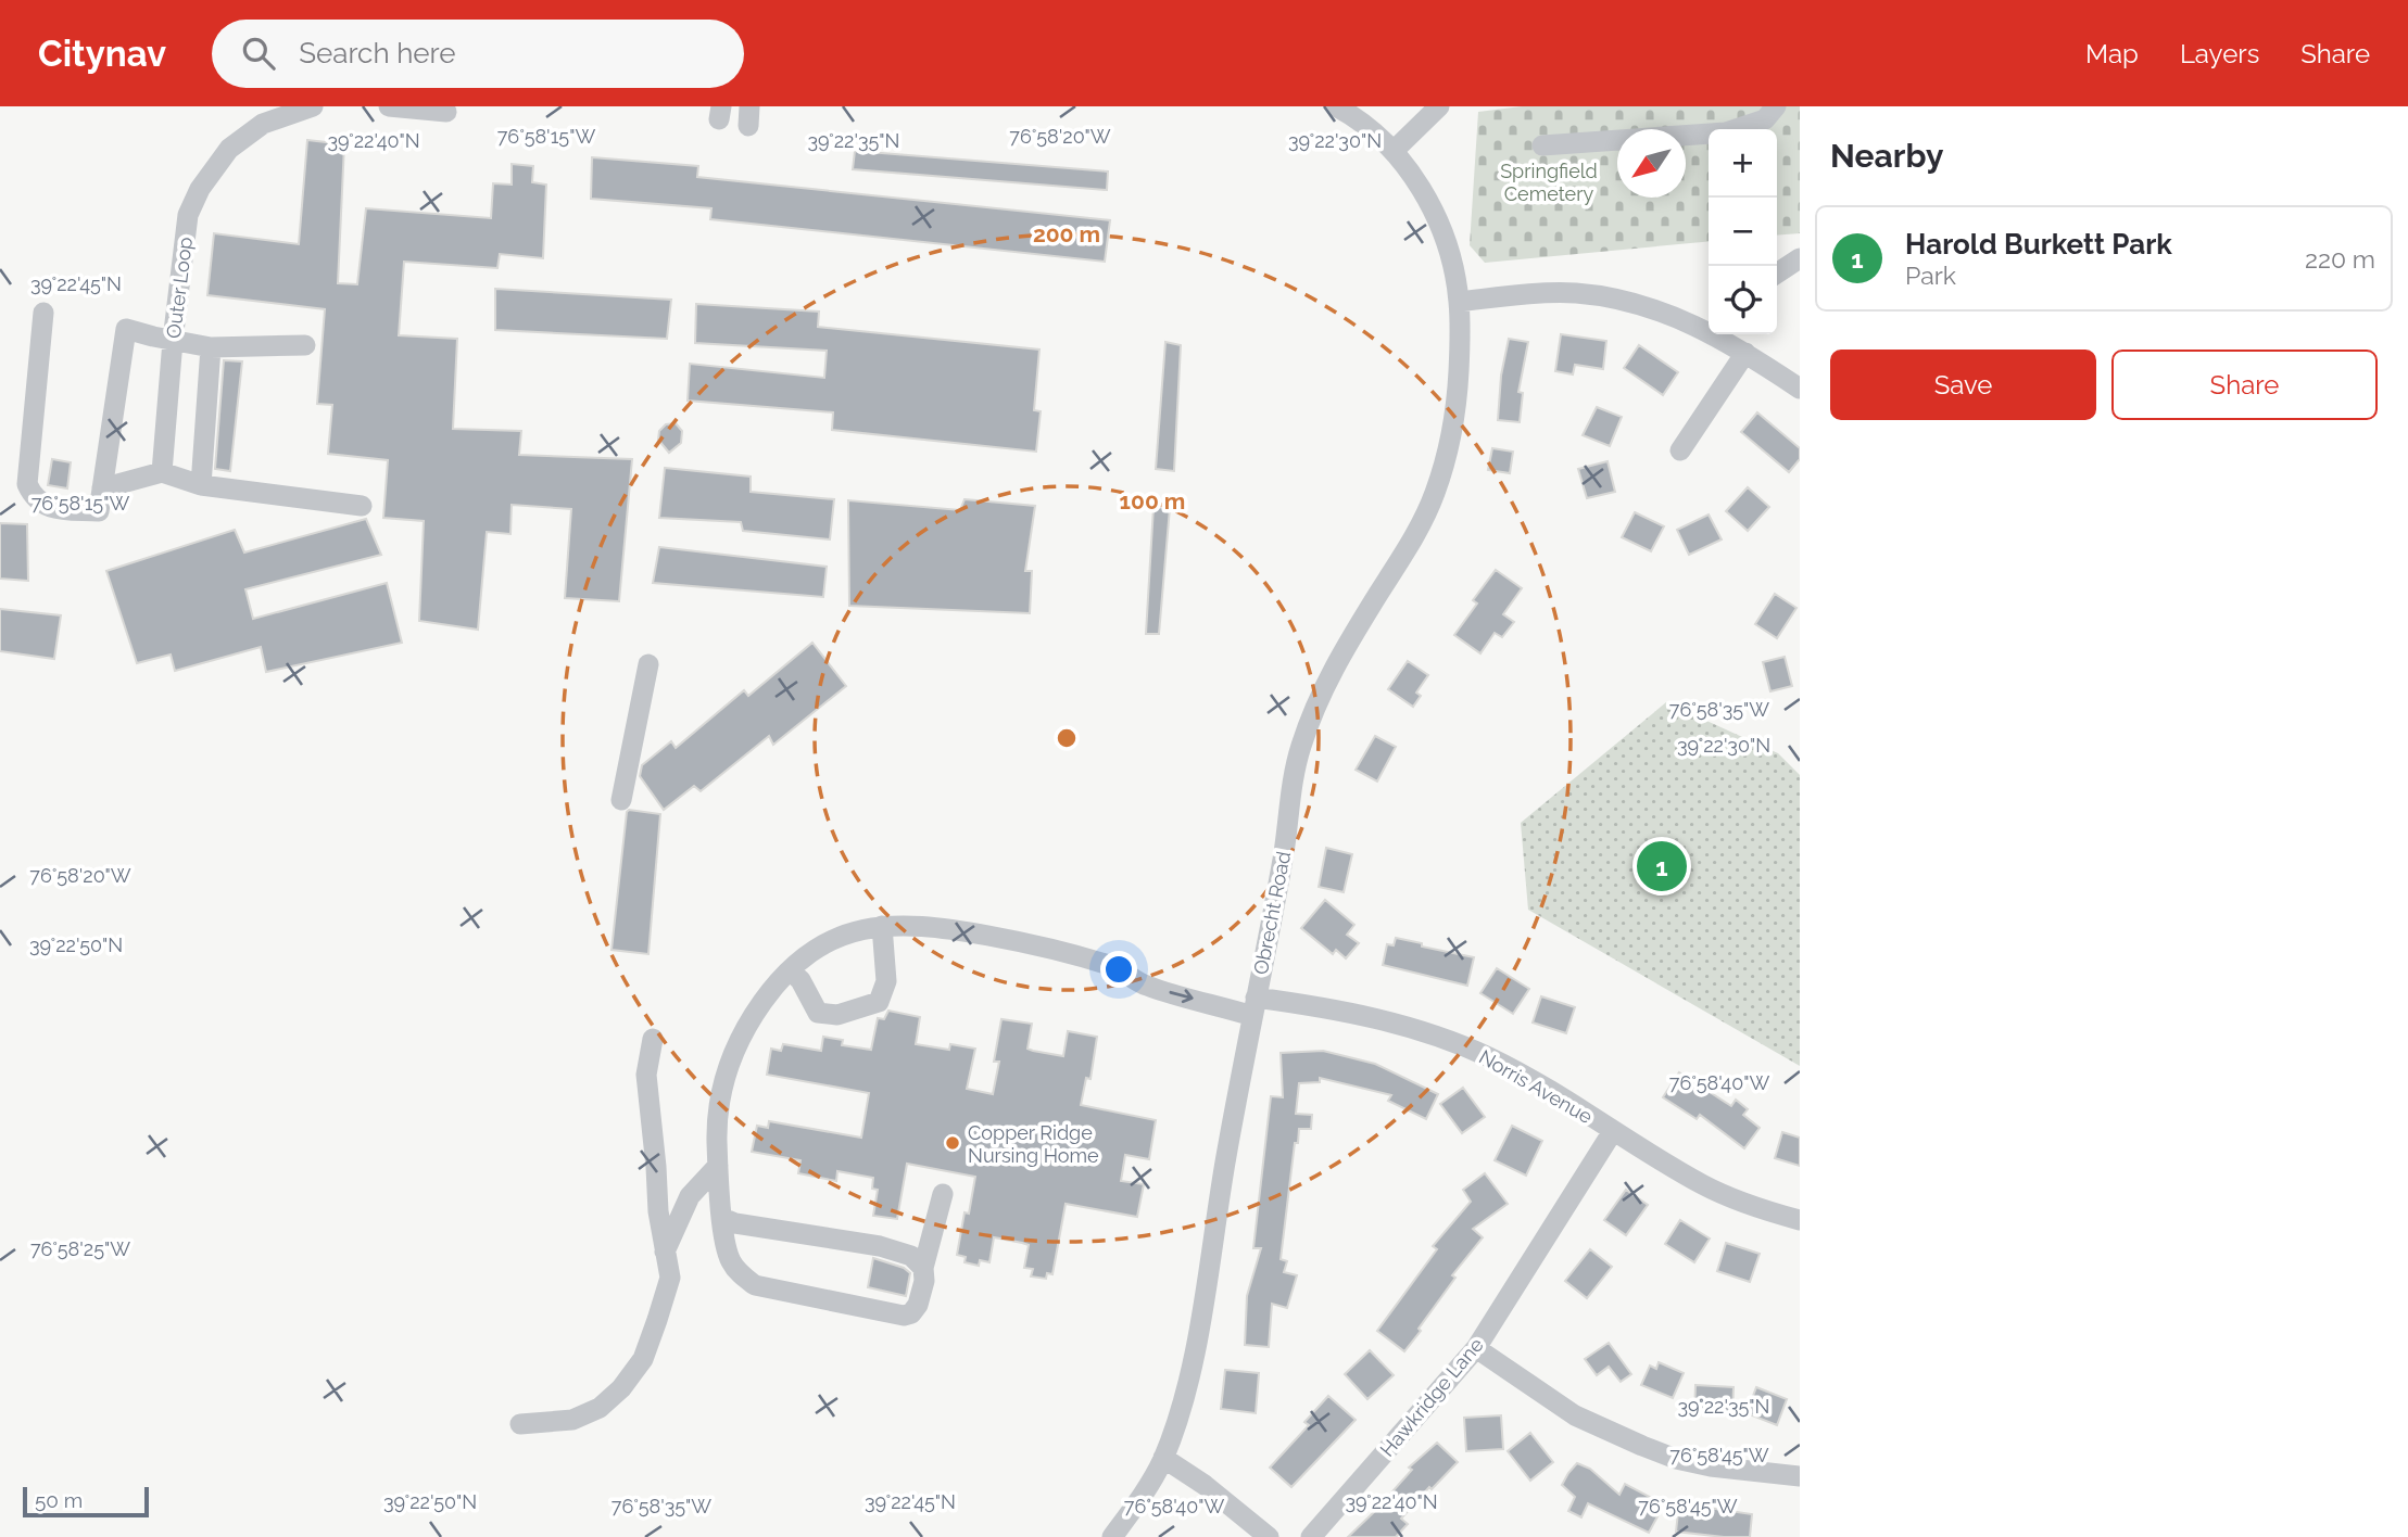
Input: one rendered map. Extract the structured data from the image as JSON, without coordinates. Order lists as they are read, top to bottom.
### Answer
{
  "streets": {
    "street": [
      "Outer Loop",
      "Obrecht Road",
      "Norris Avenue",
      "Hawkridge Lane"
    ]
  },
  "crossings": [
    ["Obrecht Road", "Norris Avenue"],
    ["Norris Avenue", "Hawkridge Lane"]
  ],
  "parks": ["Springfield Cemetery"],
  "places": ["Copper Ridge Nursing Home"],
  "scale_bar": "50 m",
  "north": "bottom left",
  "page": {
    "header": "Citynav",
    "search": "Search here",
    "nav": ["Map", "Layers", "Share"],
    "heading": "Nearby",
    "map_buttons": ["+", "−"],
    "list": [
      {
        "mark": "1",
        "name": "Harold Burkett Park",
        "note": "Park",
        "value": "220 m"
      }
    ],
    "buttons": ["Save", "Share"],
    "pins": "1",
    "scale": "50 m"
  },
  "coordinates": [
    "76°58'20\"W",
    "76°58'15\"W",
    "39°22'40\"N",
    "39°22'35\"N",
    "39°22'30\"N",
    "39°22'45\"N",
    "76°58'35\"W",
    "39°22'50\"N",
    "76°58'40\"W",
    "76°58'25\"W",
    "76°58'45\"W"
  ],
  "rings": ["200 m", "100 m"]
}
